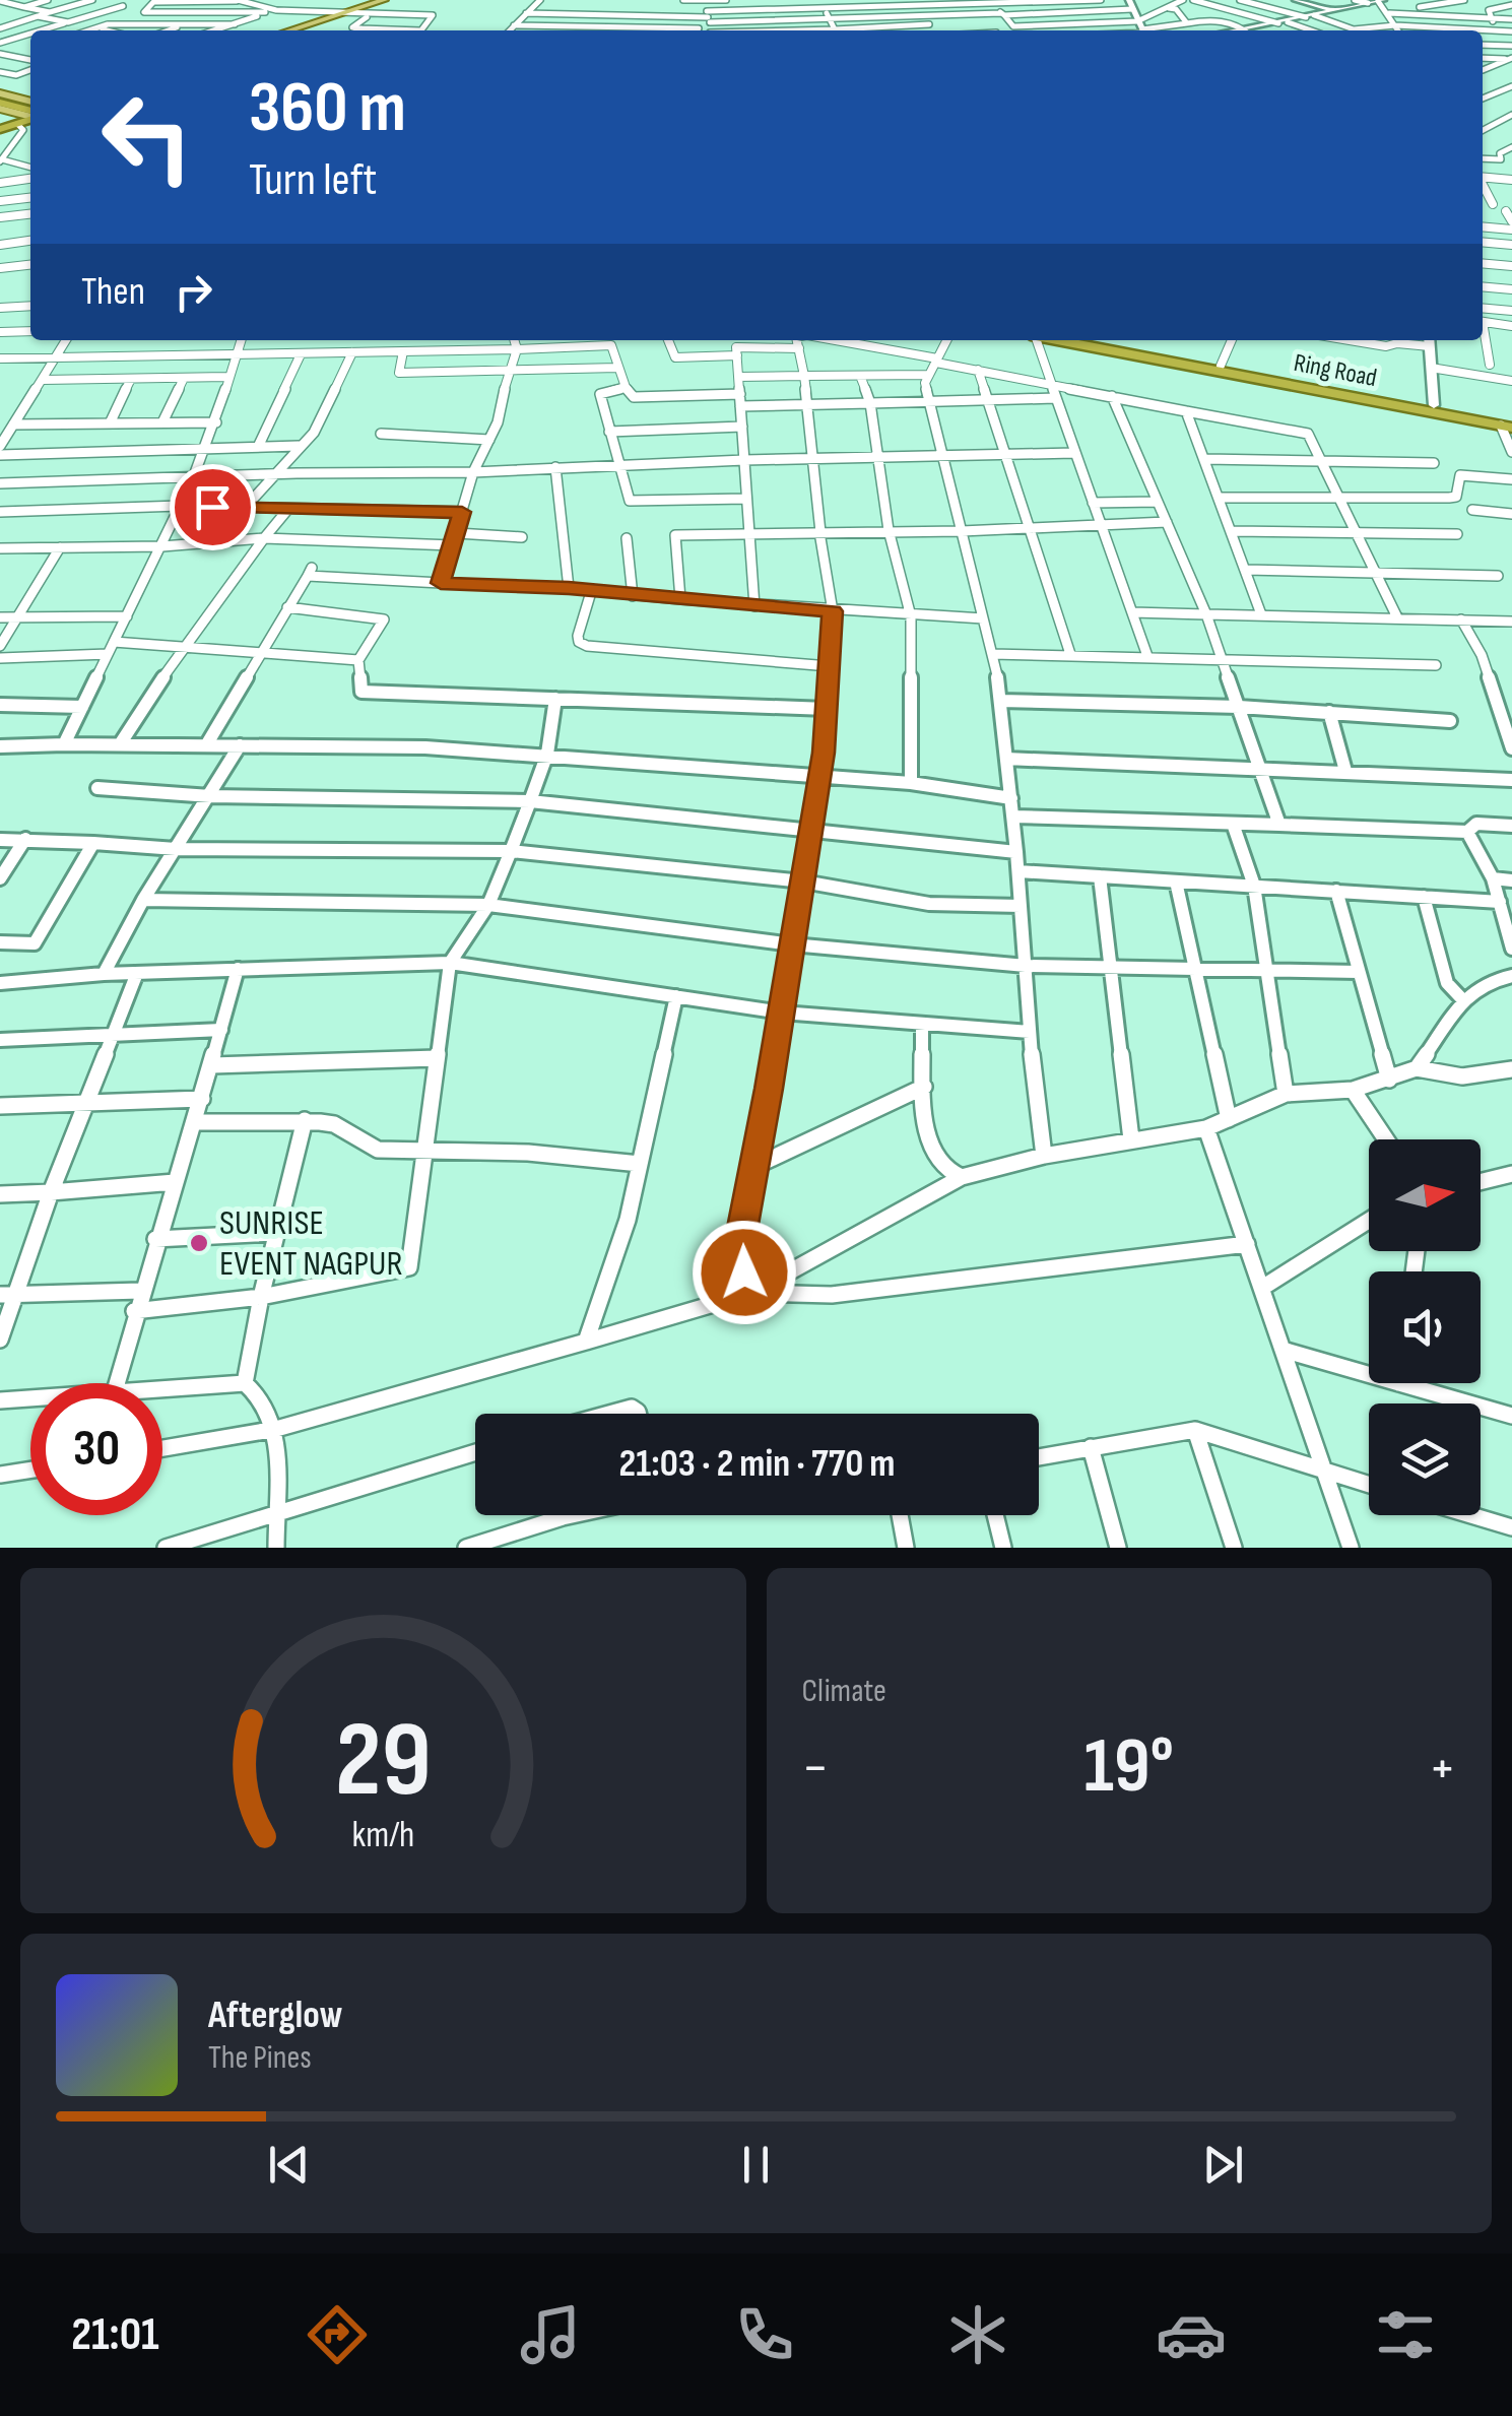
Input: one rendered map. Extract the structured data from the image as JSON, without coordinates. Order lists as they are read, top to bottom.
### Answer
{
  "streets": {
    "highway": ["Ring Road"]
  },
  "places": ["SUNRISE EVENT NAGPUR"],
  "north": "right",
  "page": {
    "turn": ["360 m", "Turn left"],
    "then": "Then",
    "limit": "30",
    "trip": "21:03 · 2 min · 770 m",
    "tile": "Climate",
    "heat": ["−", "19°", "+"],
    "song": ["Afterglow", "The Pines"],
    "tabs": "21:01",
    "gauge": ["29", "km/h"]
  }
}
